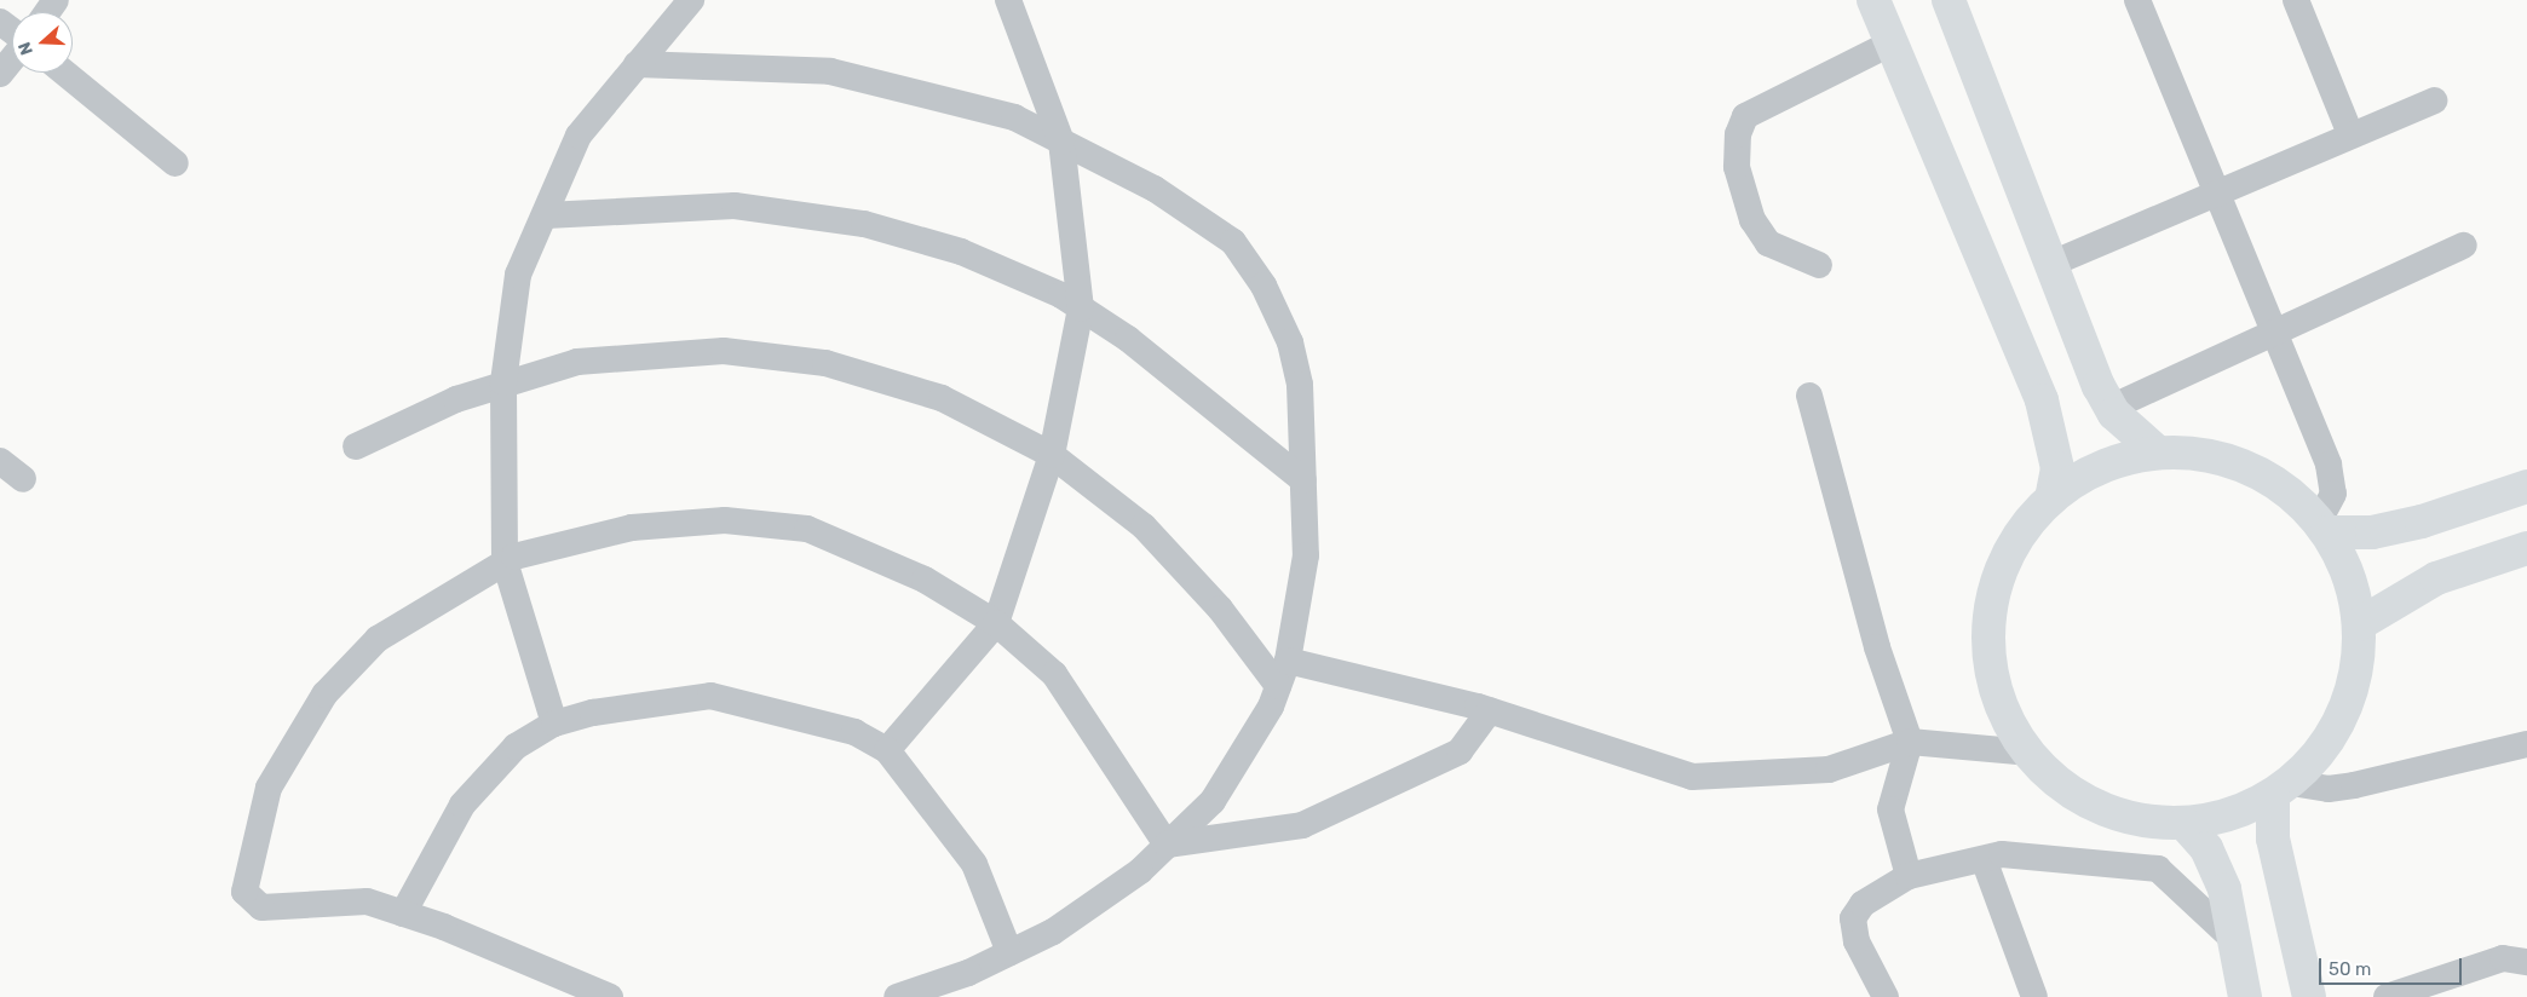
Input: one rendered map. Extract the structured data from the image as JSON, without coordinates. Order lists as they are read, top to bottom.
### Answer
{
  "scale_bar": "50 m",
  "north": "left"
}
